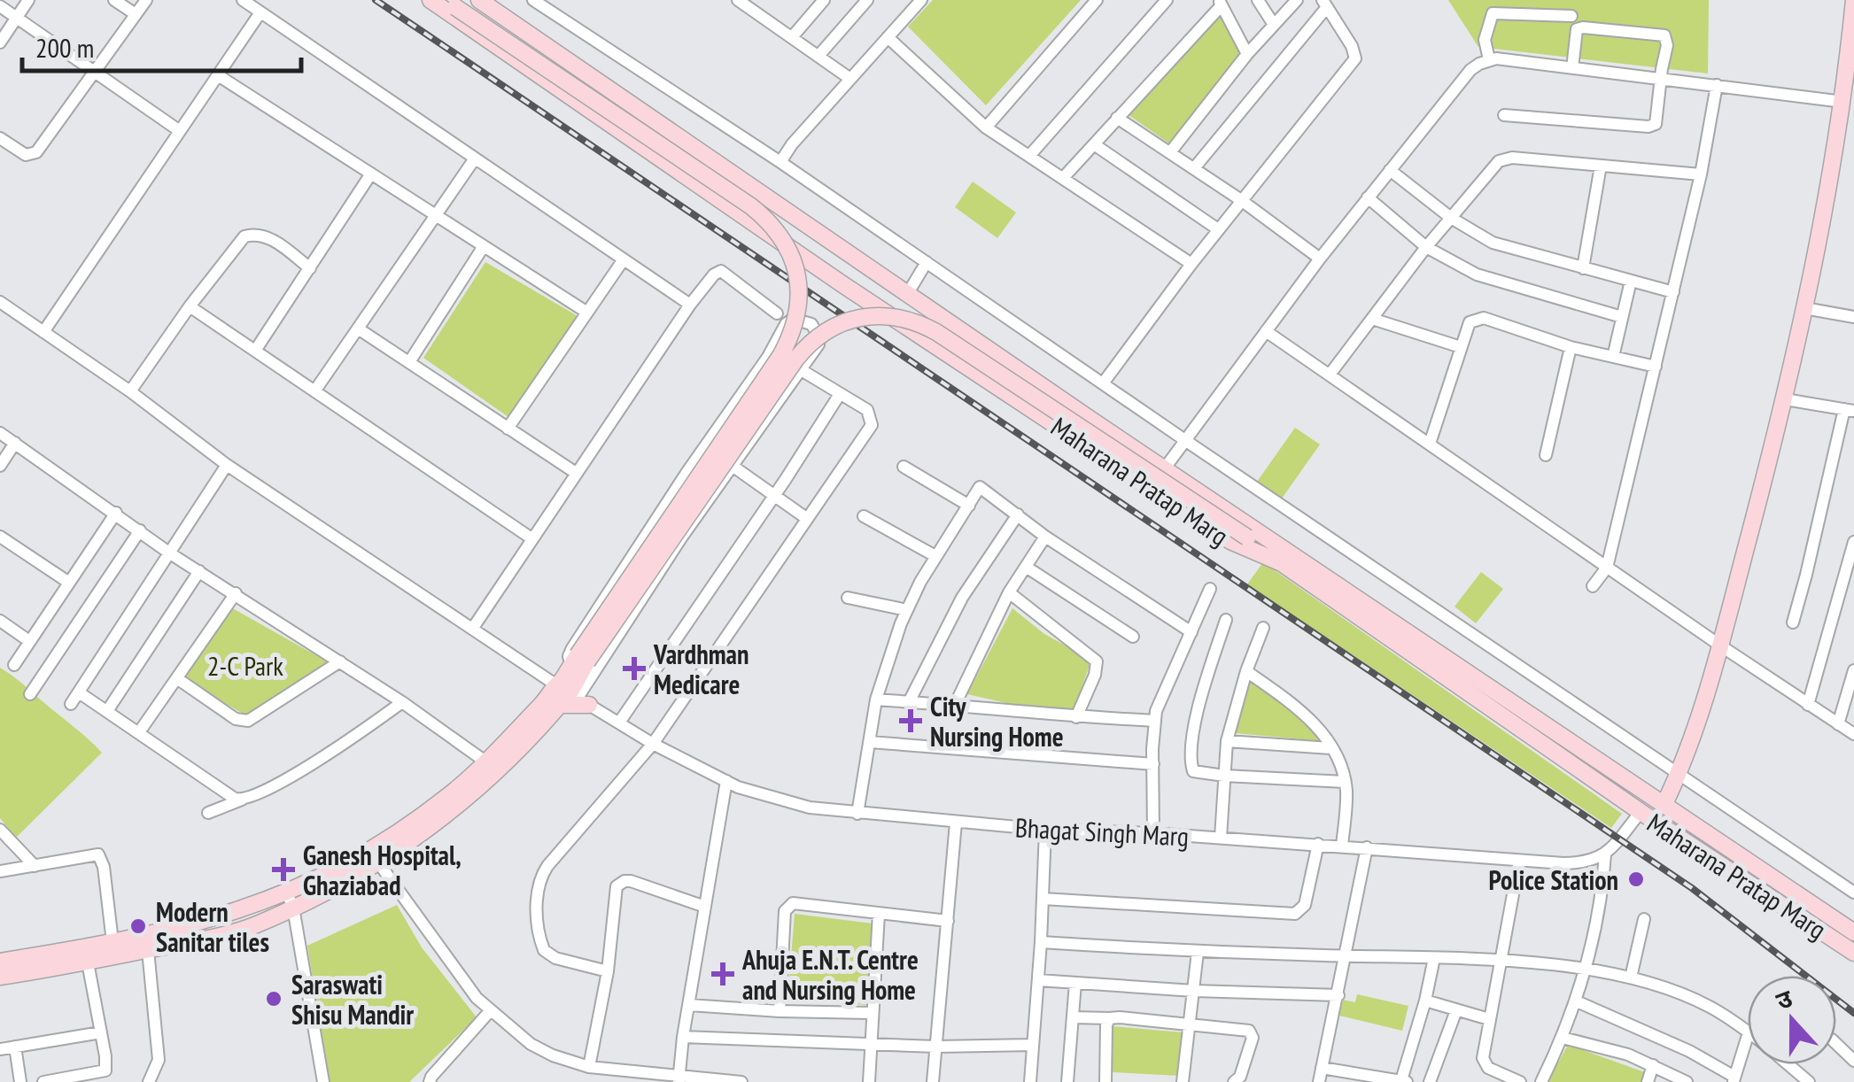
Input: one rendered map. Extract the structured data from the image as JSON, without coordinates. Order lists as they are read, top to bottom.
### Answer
{
  "streets": {
    "street": ["Maharana Pratap Marg", "Bhagat Singh Marg"]
  },
  "parks": ["2-C Park"],
  "places": {
    "health": [
      "Vardhman Medicare",
      "City Nursing Home",
      "Ganesh Hospital, Ghaziabad",
      "Ahuja E.N.T. Centre and Nursing Home"
    ],
    "other": ["Police Station", "Modern Sanitar tiles", "Saraswati Shisu Mandir"]
  },
  "scale_bar": "200 m",
  "north": "top"
}
